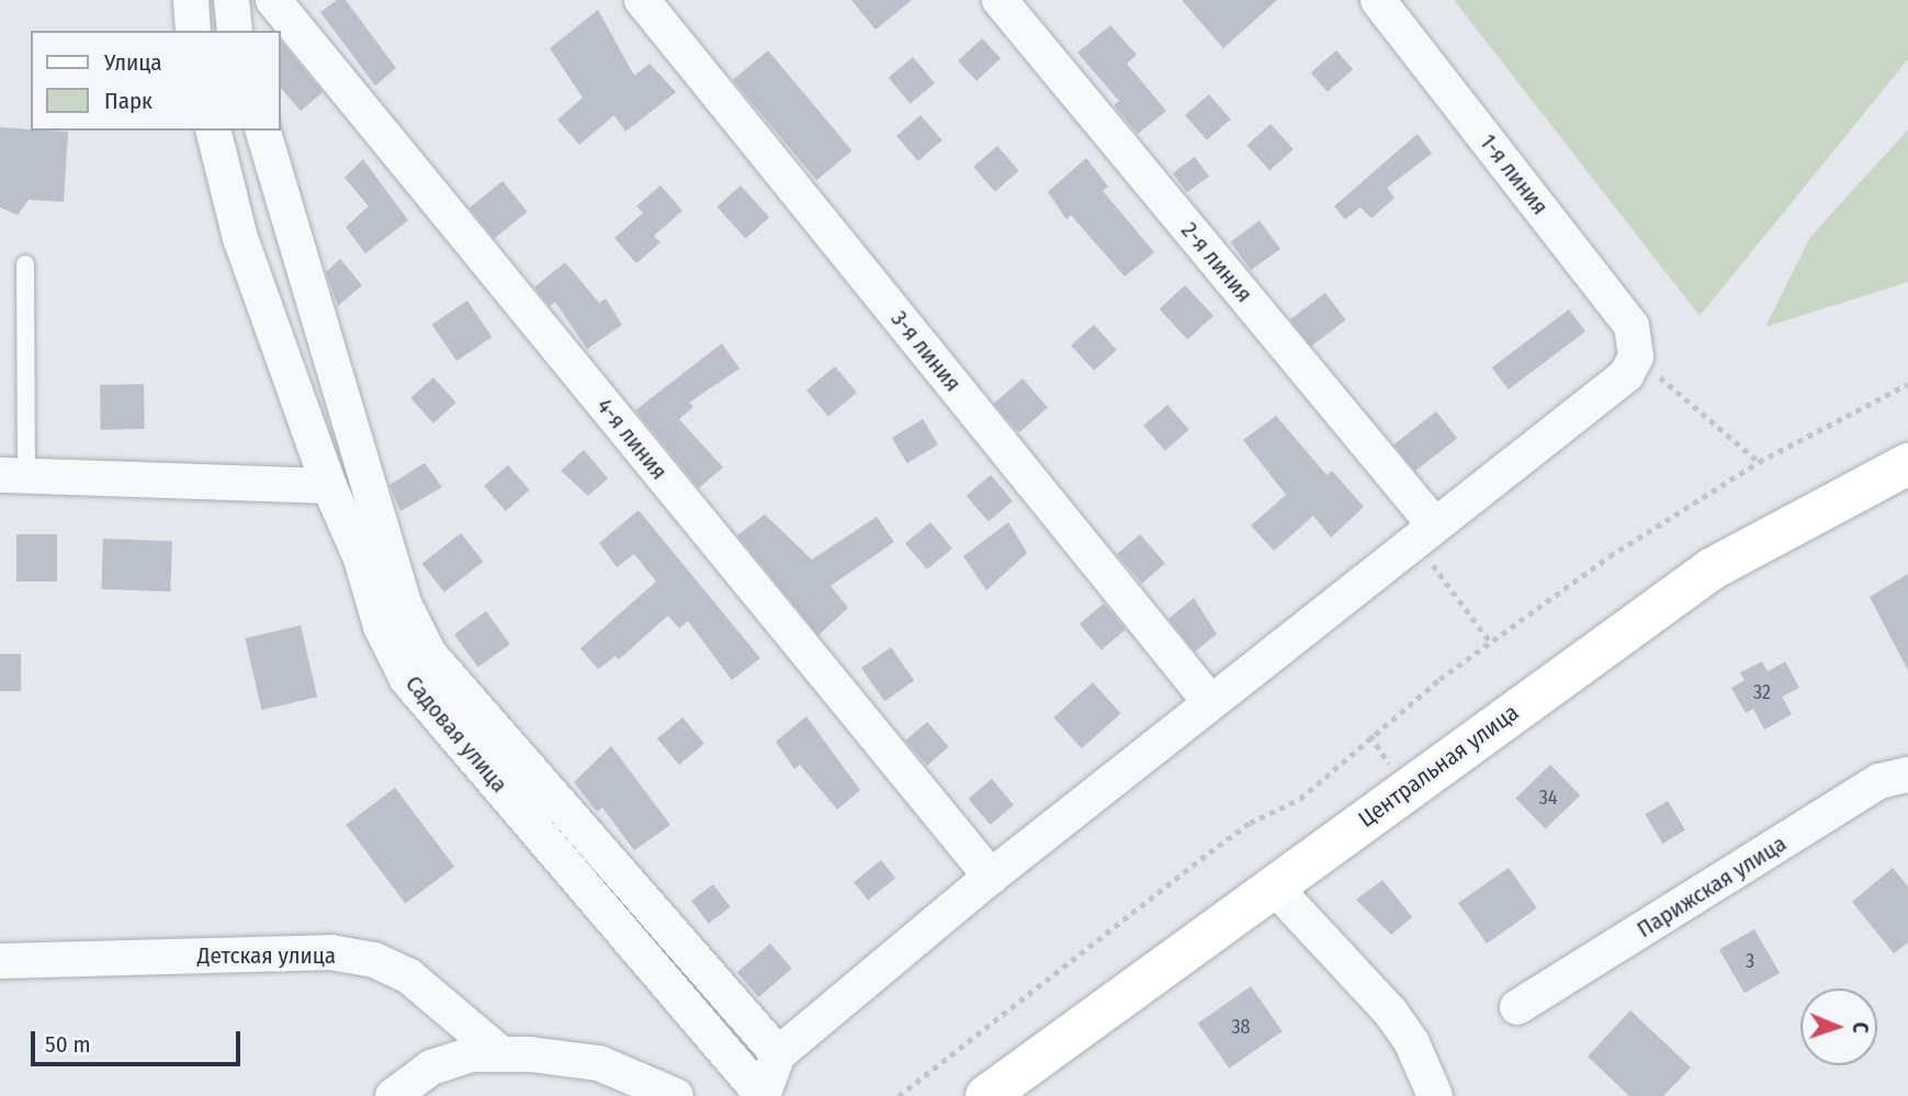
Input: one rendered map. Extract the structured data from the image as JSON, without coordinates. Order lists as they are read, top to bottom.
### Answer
{
  "streets": {
    "main road": ["Центральная улица"],
    "street": [
      "1-я линия",
      "2-я линия",
      "3-я линия",
      "4-я линия",
      "Садовая улица",
      "Парижская улица",
      "Детская улица"
    ]
  },
  "house_numbers": [
    "32",
    "34",
    "3",
    "38"
  ],
  "legend": ["Улица", "Парк"],
  "scale_bar": "50 m",
  "north": "right"
}
